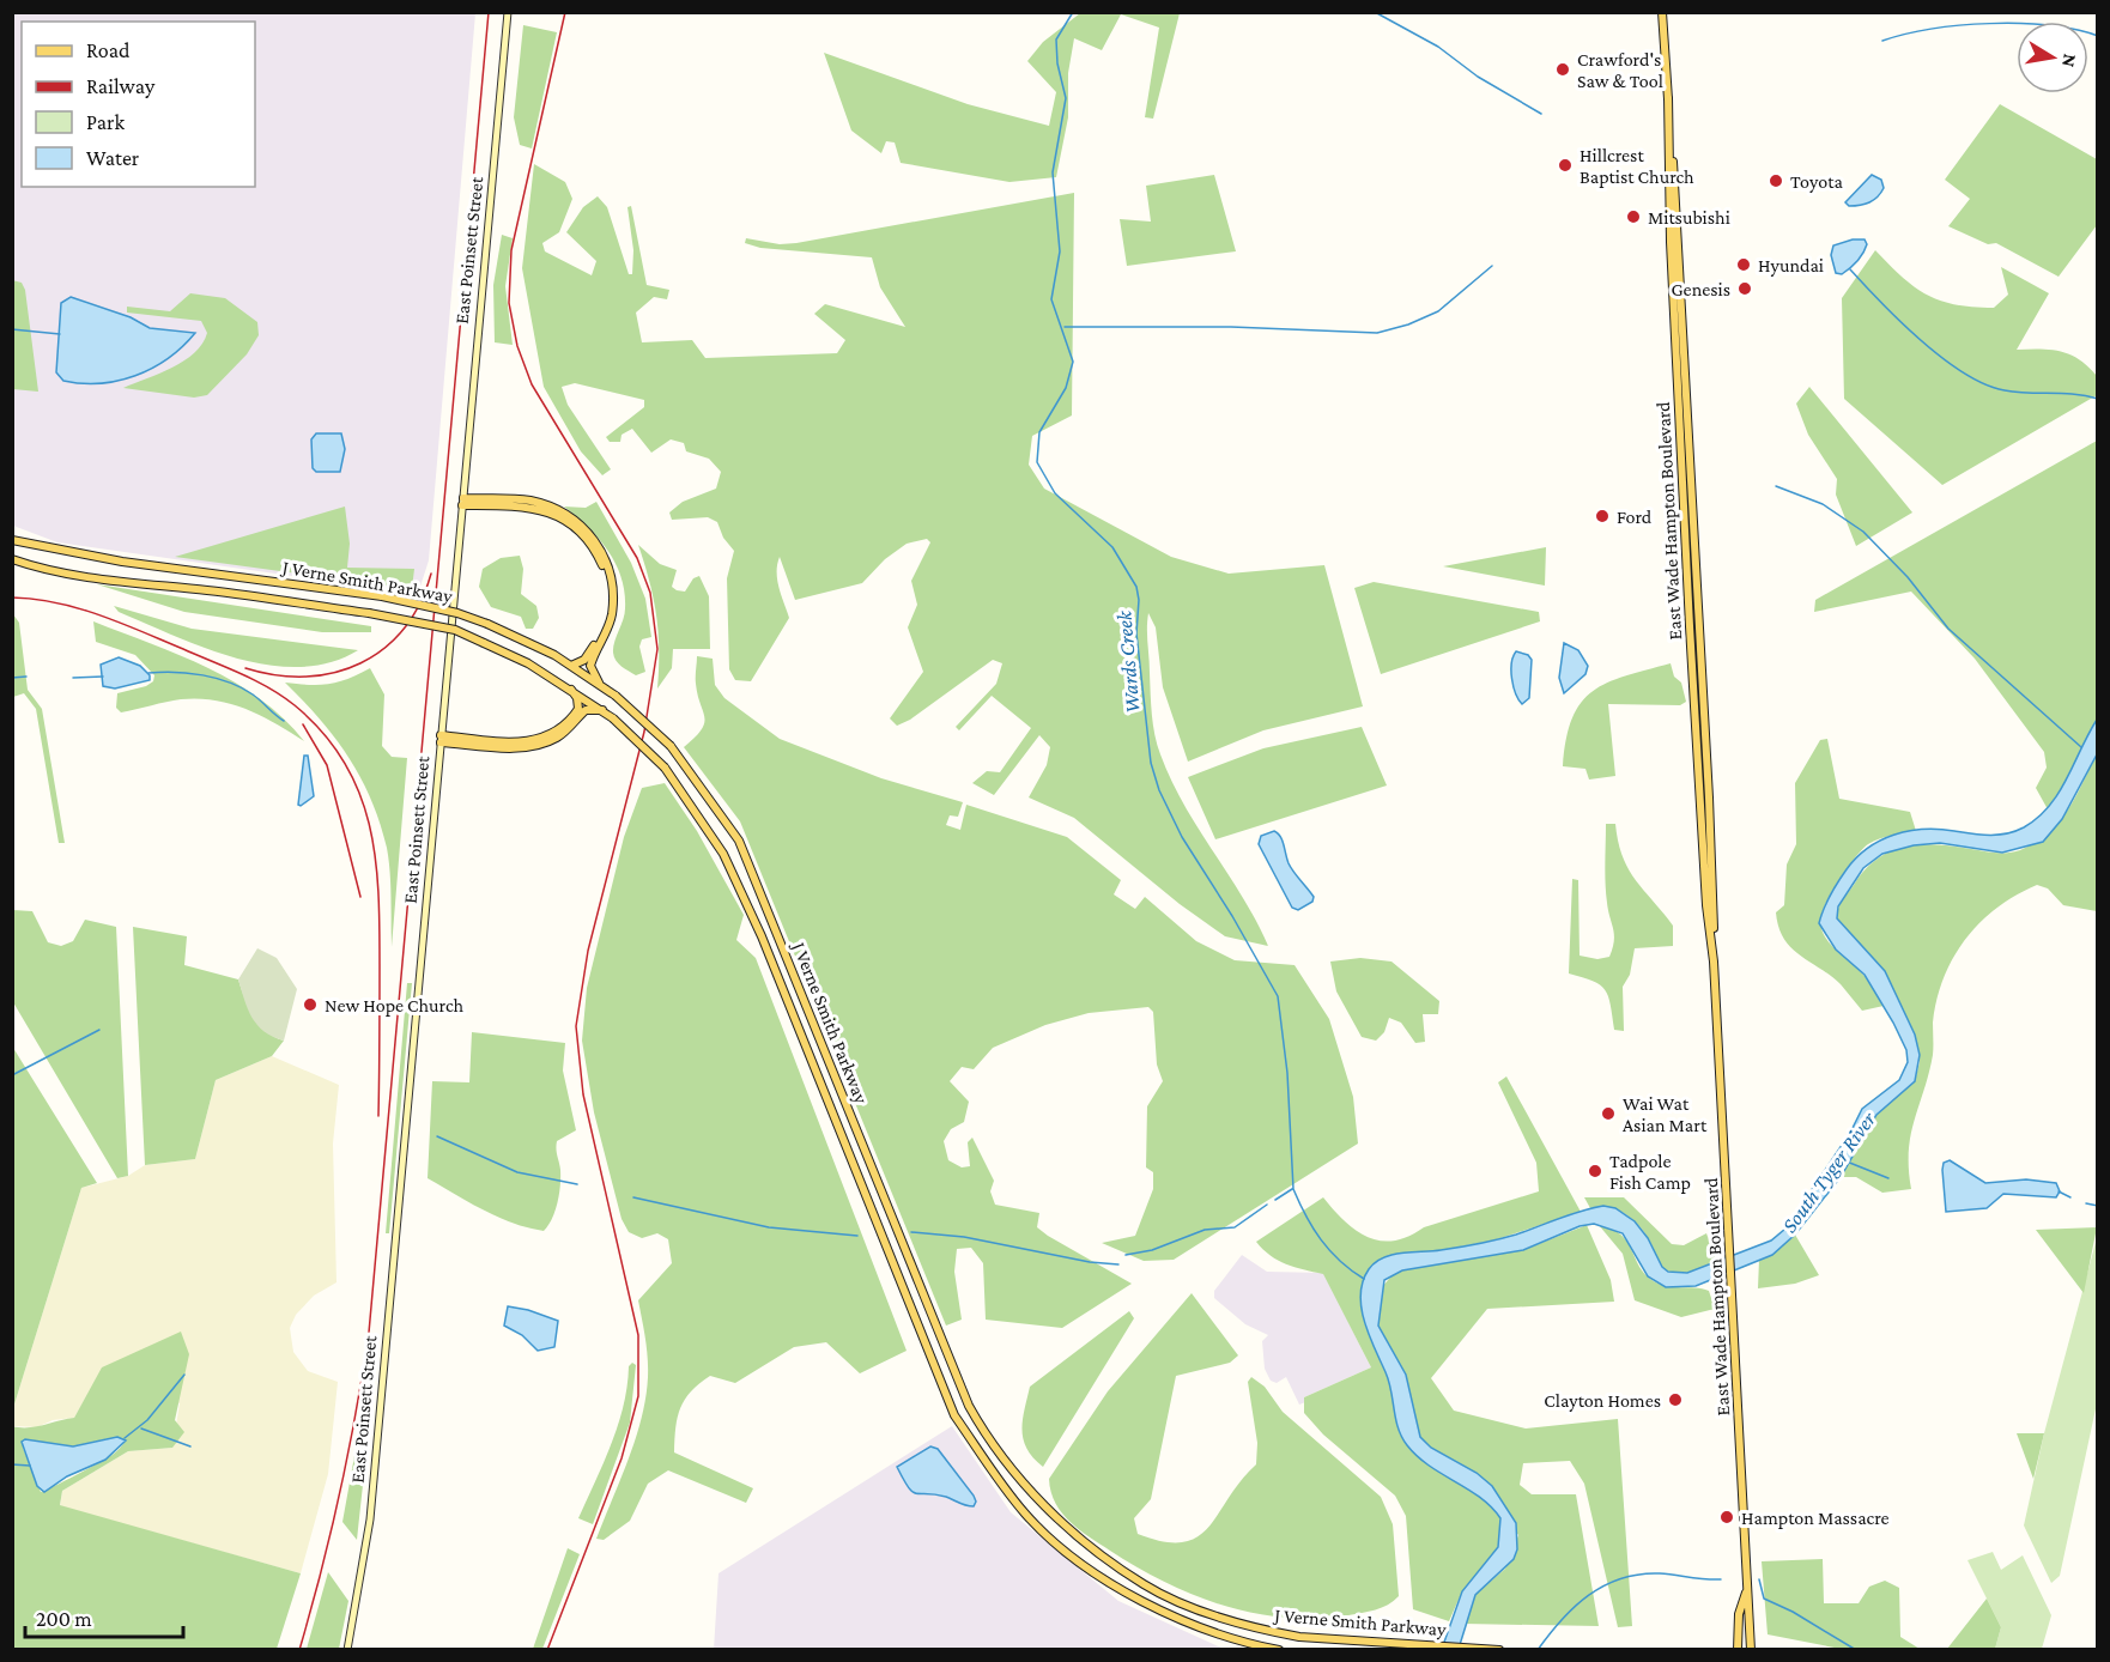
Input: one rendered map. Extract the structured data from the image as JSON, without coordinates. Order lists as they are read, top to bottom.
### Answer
{
  "streets": {
    "main road": ["East Poinsett Street", "East Wade Hampton Boulevard", "J Verne Smith Parkway"]
  },
  "water": ["Wards Creek", "South Tyger River"],
  "places": [
    "Crawford's Saw & Tool",
    "Hillcrest Baptist Church",
    "Toyota",
    "Mitsubishi",
    "Hyundai",
    "Genesis",
    "Ford",
    "New Hope Church",
    "Wai Wat Asian Mart",
    "Tadpole Fish Camp",
    "Clayton Homes",
    "Hampton Massacre"
  ],
  "legend": [
    "Road",
    "Railway",
    "Park",
    "Water"
  ],
  "scale_bar": "200 m",
  "north": "right"
}
